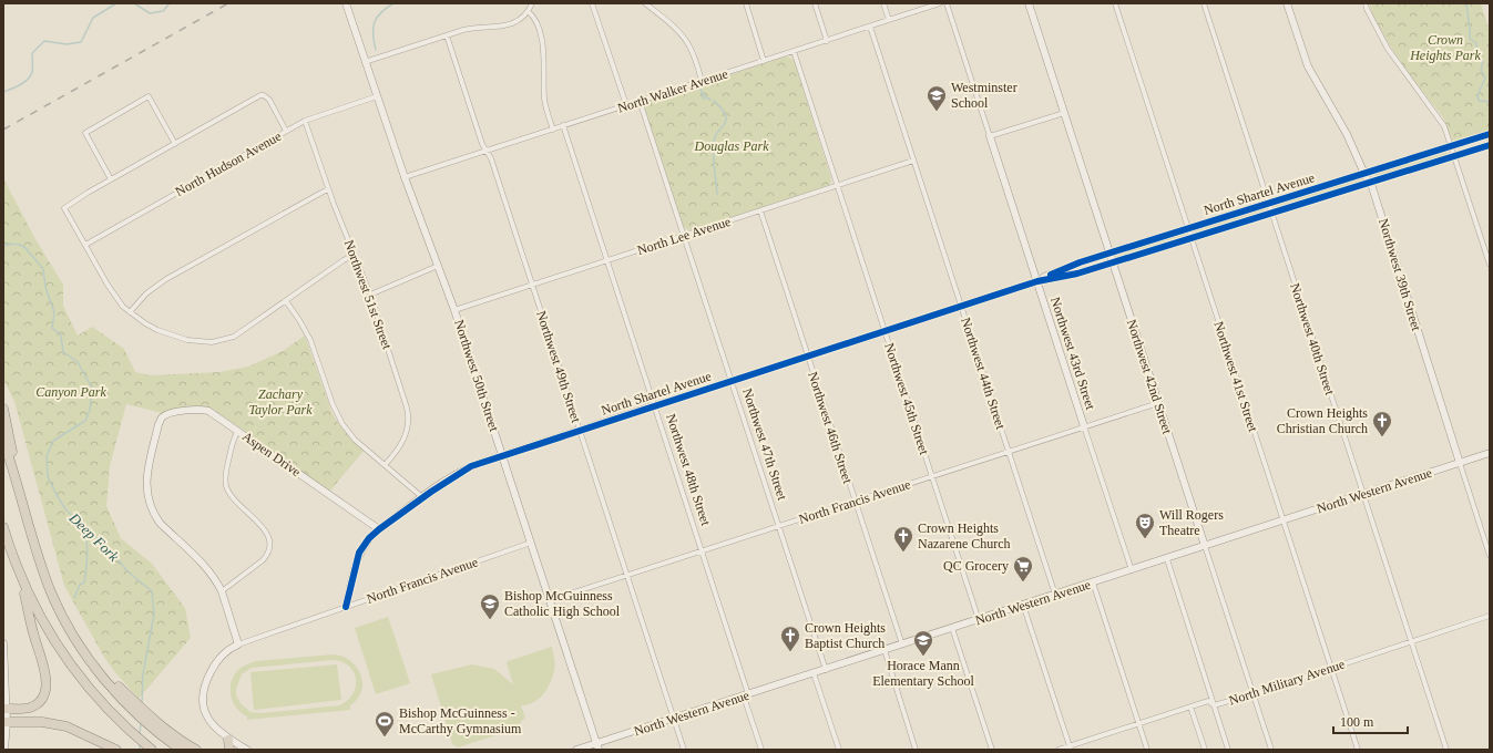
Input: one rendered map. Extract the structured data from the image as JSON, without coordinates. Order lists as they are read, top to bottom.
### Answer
{
  "streets": {
    "street": [
      "North Walker Avenue",
      "North Hudson Avenue",
      "North Shartel Avenue",
      "North Lee Avenue",
      "Northwest 39th Street",
      "Northwest 51st Street",
      "Northwest 40th Street",
      "Northwest 43rd Street",
      "Northwest 49th Street",
      "Northwest 44th Street",
      "Northwest 50th Street",
      "Northwest 42nd Street",
      "Northwest 41st Street",
      "Northwest 45th Street",
      "Northwest 46th Street",
      "Northwest 47th Street",
      "Aspen Drive",
      "Northwest 48th Street",
      "North Western Avenue",
      "North Francis Avenue",
      "North Military Avenue"
    ]
  },
  "crossings": [
    ["North Walker Avenue", "Northwest 49th Street"],
    ["North Walker Avenue", "Northwest 44th Street"],
    ["North Walker Avenue", "Northwest 50th Street"],
    ["North Walker Avenue", "Northwest 45th Street"],
    ["North Walker Avenue", "Northwest 47th Street"],
    ["North Walker Avenue", "Northwest 48th Street"],
    ["North Hudson Avenue", "Northwest 51st Street"],
    ["North Hudson Avenue", "Northwest 50th Street"],
    ["North Shartel Avenue", "Northwest 39th Street"],
    ["North Shartel Avenue", "Northwest 40th Street"],
    ["North Shartel Avenue", "Northwest 43rd Street"],
    ["North Shartel Avenue", "Northwest 49th Street"],
    ["North Shartel Avenue", "Northwest 44th Street"],
    ["North Shartel Avenue", "Northwest 50th Street"],
    ["North Shartel Avenue", "Northwest 42nd Street"],
    ["North Shartel Avenue", "Northwest 41st Street"],
    ["North Shartel Avenue", "Northwest 45th Street"],
    ["North Shartel Avenue", "Northwest 46th Street"],
    ["North Shartel Avenue", "Northwest 47th Street"],
    ["North Shartel Avenue", "Aspen Drive"],
    ["North Shartel Avenue", "Northwest 48th Street"],
    ["North Shartel Avenue", "North Francis Avenue"],
    ["North Lee Avenue", "Northwest 49th Street"],
    ["North Lee Avenue", "Northwest 44th Street"],
    ["North Lee Avenue", "Northwest 50th Street"],
    ["North Lee Avenue", "Northwest 45th Street"],
    ["North Lee Avenue", "Northwest 46th Street"],
    ["North Lee Avenue", "Northwest 47th Street"],
    ["North Lee Avenue", "Northwest 48th Street"],
    ["Northwest 39th Street", "North Western Avenue"],
    ["Northwest 40th Street", "North Western Avenue"],
    ["Northwest 40th Street", "North Military Avenue"],
    ["Northwest 43rd Street", "North Western Avenue"],
    ["Northwest 43rd Street", "North Francis Avenue"],
    ["Northwest 49th Street", "North Western Avenue"],
    ["Northwest 49th Street", "North Francis Avenue"],
    ["Northwest 44th Street", "North Western Avenue"],
    ["Northwest 44th Street", "North Francis Avenue"],
    ["Northwest 50th Street", "North Western Avenue"],
    ["Northwest 50th Street", "North Francis Avenue"],
    ["Northwest 42nd Street", "North Western Avenue"],
    ["Northwest 42nd Street", "North Francis Avenue"],
    ["Northwest 42nd Street", "North Military Avenue"],
    ["Northwest 41st Street", "North Western Avenue"],
    ["Northwest 41st Street", "North Military Avenue"],
    ["Northwest 45th Street", "North Western Avenue"],
    ["Northwest 45th Street", "North Francis Avenue"],
    ["Northwest 46th Street", "North Western Avenue"],
    ["Northwest 46th Street", "North Francis Avenue"],
    ["Northwest 47th Street", "North Western Avenue"],
    ["Northwest 47th Street", "North Francis Avenue"],
    ["Northwest 48th Street", "North Western Avenue"],
    ["Northwest 48th Street", "North Francis Avenue"]
  ],
  "water": ["Deep Fork"],
  "parks": [
    "Crown Heights Park",
    "Douglas Park",
    "Canyon Park",
    "Zachary Taylor Park"
  ],
  "places": {
    "school or university": ["Westminster School", "Bishop McGuinness Catholic High School", "Horace Mann Elementary School"],
    "church": ["Crown Heights Christian Church", "Crown Heights Nazarene Church", "Crown Heights Baptist Church"],
    "theatre": ["Will Rogers Theatre"],
    "supermarket": ["QC Grocery"],
    "sports": ["Bishop McGuinness - McCarthy Gymnasium"]
  },
  "scale_bar": "100 m"
}
